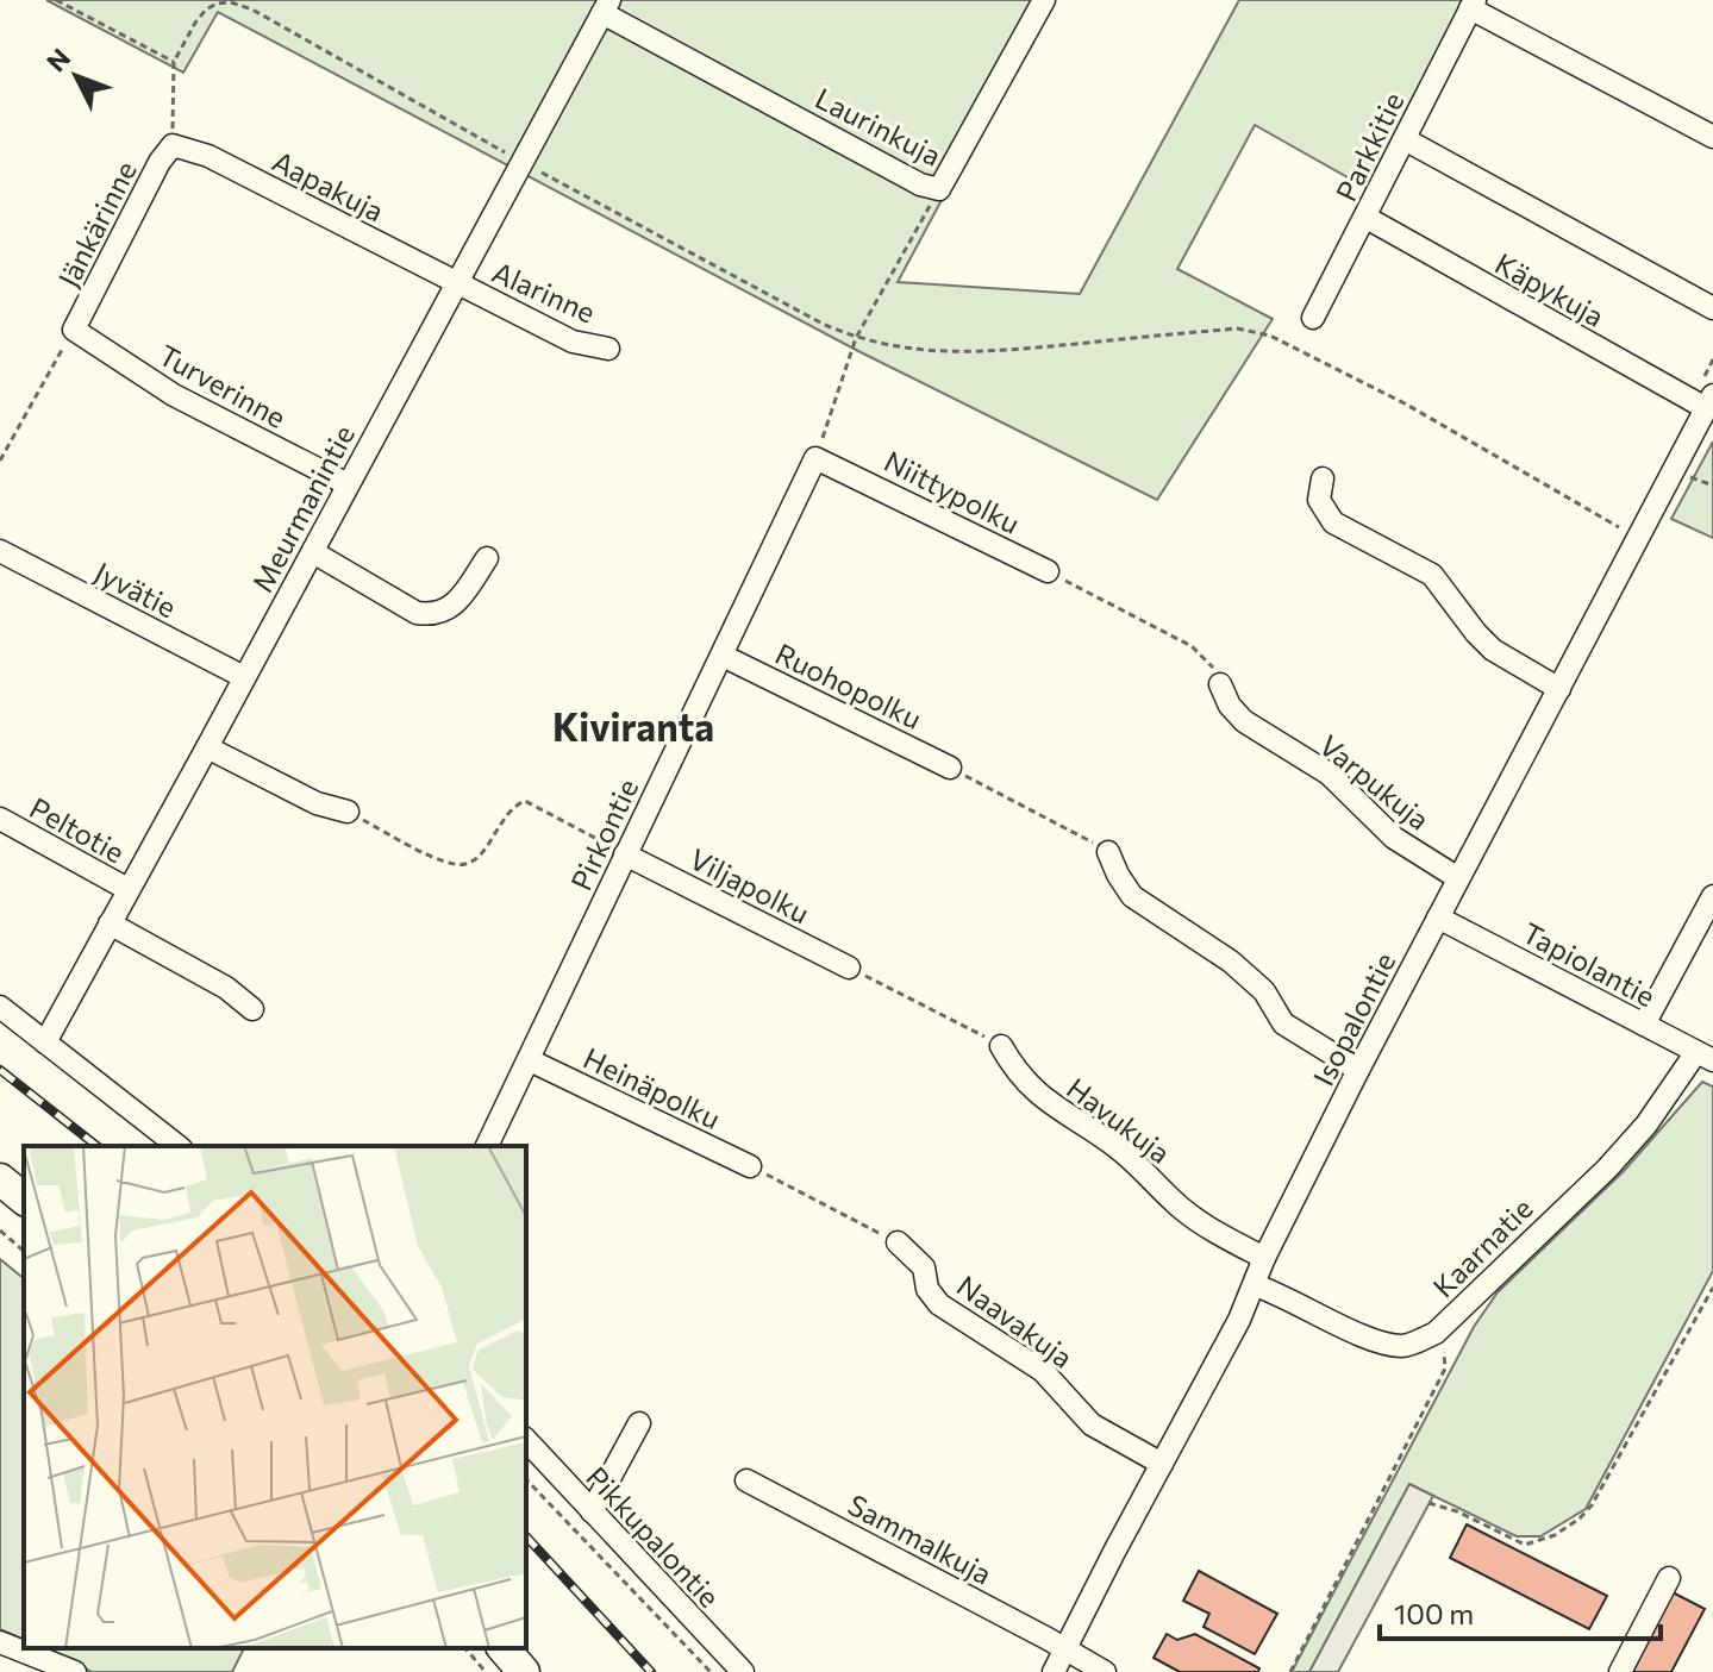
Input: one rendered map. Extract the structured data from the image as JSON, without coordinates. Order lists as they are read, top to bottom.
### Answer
{
  "streets": {
    "street": [
      "Laurinkuja",
      "Parkkitie",
      "Aapakuja",
      "Jänkärinne",
      "Käpykuja",
      "Alarinne",
      "Turverinne",
      "Niittypolku",
      "Meurmanintie",
      "Jyvätie",
      "Ruohopolku",
      "Varpukuja",
      "Peltotie",
      "Pirkontie",
      "Viljapolku",
      "Tapiolantie",
      "Isopalontie",
      "Heinäpolku",
      "Havukuja",
      "Kaarnatie",
      "Naavakuja",
      "Pikkupalontie",
      "Sammalkuja"
    ]
  },
  "crossings": [
    ["Laurinkuja", "Meurmanintie"],
    ["Parkkitie", "Käpykuja"],
    ["Aapakuja", "Jänkärinne"],
    ["Aapakuja", "Alarinne"],
    ["Aapakuja", "Meurmanintie"],
    ["Jänkärinne", "Turverinne"],
    ["Käpykuja", "Isopalontie"],
    ["Alarinne", "Meurmanintie"],
    ["Turverinne", "Meurmanintie"],
    ["Niittypolku", "Pirkontie"],
    ["Meurmanintie", "Jyvätie"],
    ["Meurmanintie", "Peltotie"],
    ["Ruohopolku", "Pirkontie"],
    ["Varpukuja", "Isopalontie"],
    ["Pirkontie", "Viljapolku"],
    ["Pirkontie", "Heinäpolku"],
    ["Tapiolantie", "Isopalontie"],
    ["Tapiolantie", "Kaarnatie"],
    ["Isopalontie", "Havukuja"],
    ["Isopalontie", "Kaarnatie"],
    ["Isopalontie", "Naavakuja"],
    ["Isopalontie", "Sammalkuja"]
  ],
  "districts": ["Kiviranta"],
  "scale_bar": "100 m",
  "north": "top left"
}
